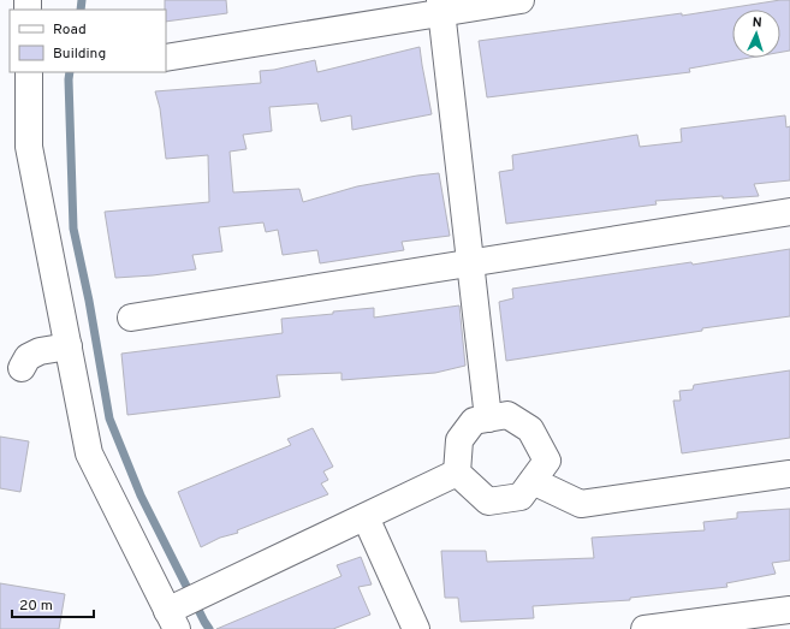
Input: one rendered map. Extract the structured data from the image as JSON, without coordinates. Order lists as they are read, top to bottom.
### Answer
{
  "legend": ["Road", "Building"],
  "scale_bar": "20 m",
  "north": "top"
}
